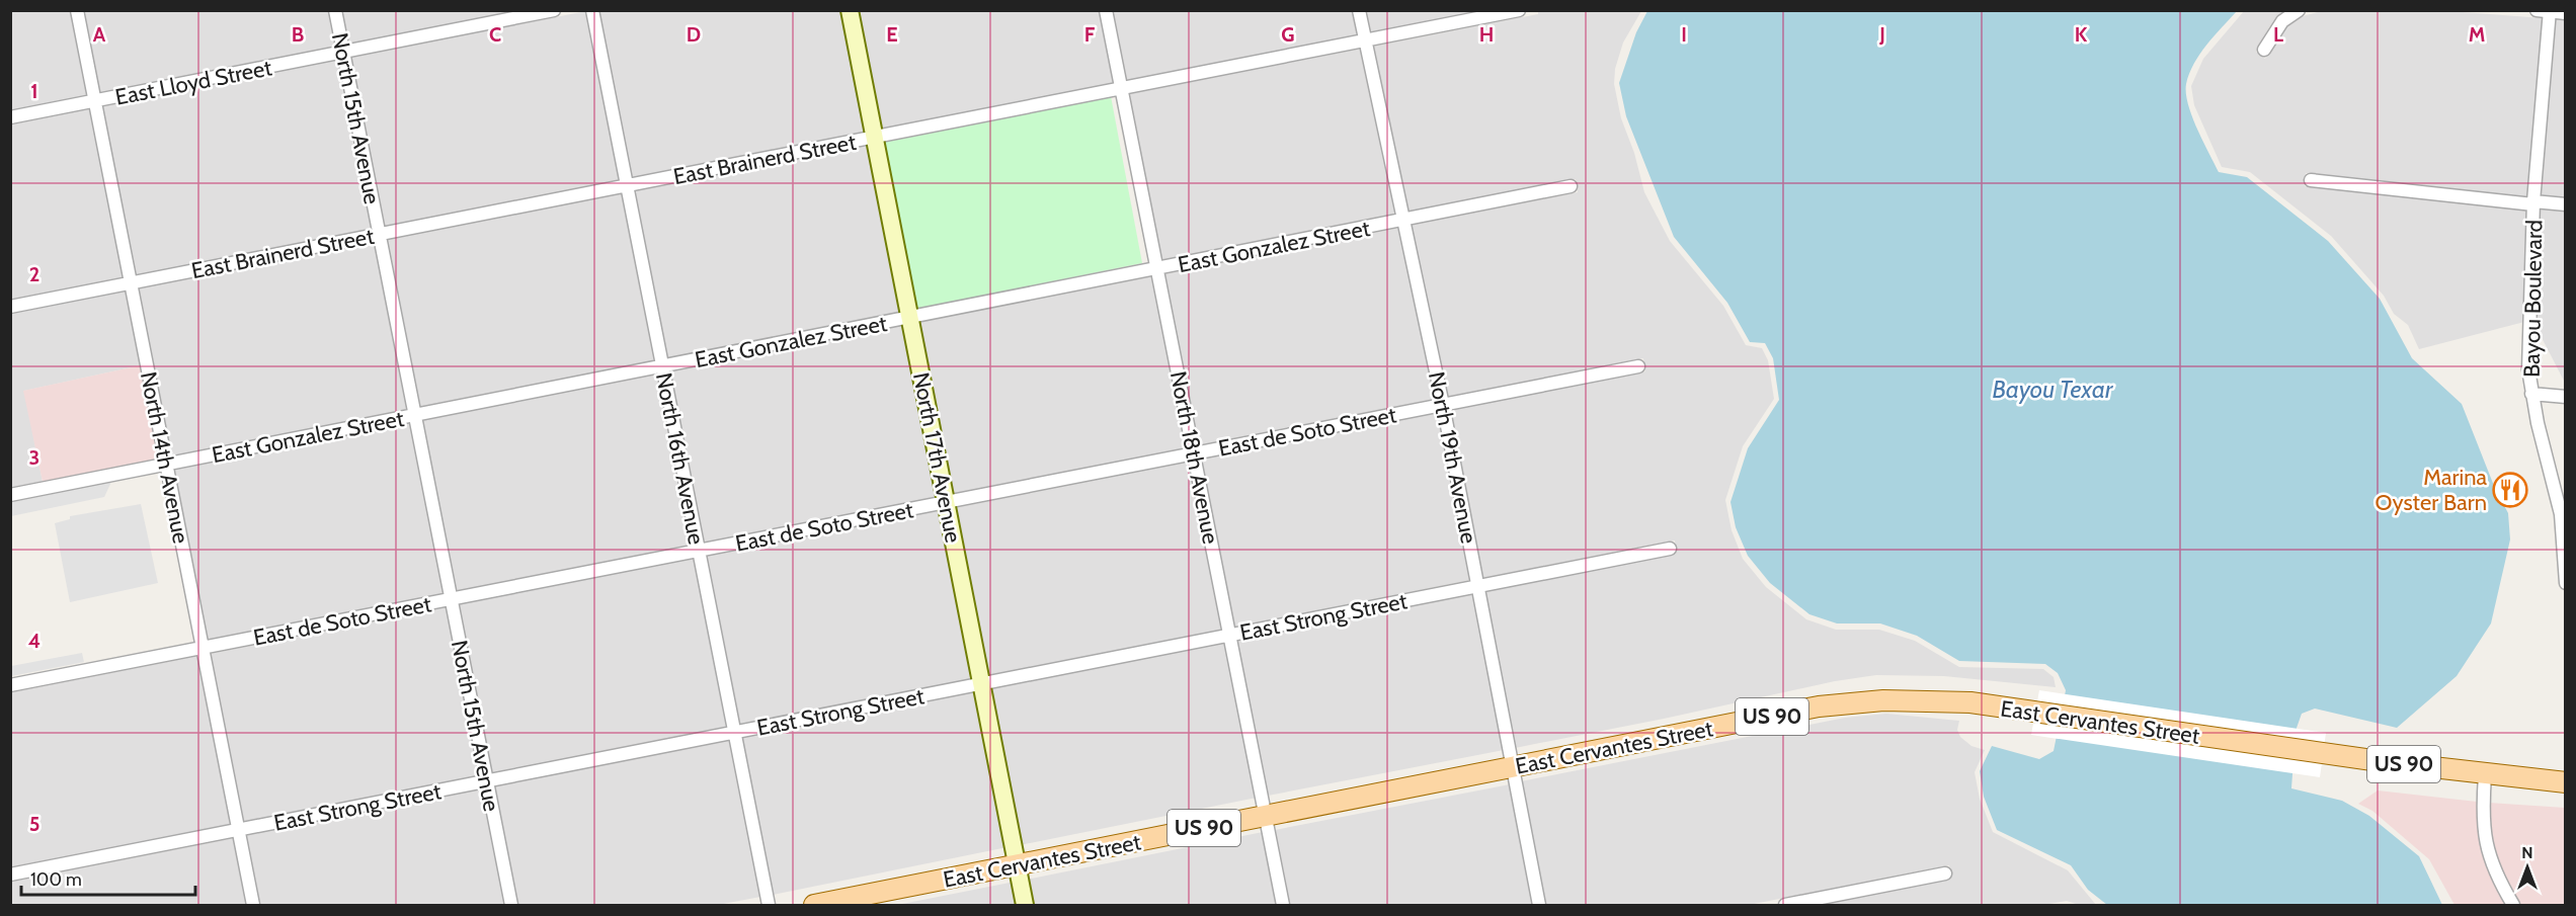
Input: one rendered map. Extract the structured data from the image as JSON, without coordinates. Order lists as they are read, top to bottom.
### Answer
{
  "streets": {
    "main road": ["US 90", "East Cervantes Street"],
    "street": [
      "East Lloyd Street",
      "North 15th Avenue",
      "East Brainerd Street",
      "East Gonzalez Street",
      "Bayou Boulevard",
      "East de Soto Street",
      "North 14th Avenue",
      "North 17th Avenue",
      "North 18th Avenue",
      "North 19th Avenue",
      "North 16th Avenue",
      "East Strong Street"
    ]
  },
  "crossings": [
    ["East Lloyd Street", "North 15th Avenue"],
    ["East Lloyd Street", "North 14th Avenue"],
    ["North 15th Avenue", "East Brainerd Street"],
    ["North 15th Avenue", "East Gonzalez Street"],
    ["North 15th Avenue", "East de Soto Street"],
    ["North 15th Avenue", "East Strong Street"],
    ["East Brainerd Street", "North 14th Avenue"],
    ["East Brainerd Street", "North 17th Avenue"],
    ["East Brainerd Street", "North 18th Avenue"],
    ["East Brainerd Street", "North 19th Avenue"],
    ["East Brainerd Street", "North 16th Avenue"],
    ["East Gonzalez Street", "North 14th Avenue"],
    ["East Gonzalez Street", "North 17th Avenue"],
    ["East Gonzalez Street", "North 18th Avenue"],
    ["East Gonzalez Street", "North 19th Avenue"],
    ["East Gonzalez Street", "North 16th Avenue"],
    ["East de Soto Street", "North 14th Avenue"],
    ["East de Soto Street", "North 17th Avenue"],
    ["East de Soto Street", "North 18th Avenue"],
    ["East de Soto Street", "North 19th Avenue"],
    ["East de Soto Street", "North 16th Avenue"],
    ["North 14th Avenue", "East Strong Street"],
    ["North 17th Avenue", "East Strong Street"],
    ["North 17th Avenue", "East Cervantes Street"],
    ["North 18th Avenue", "East Strong Street"],
    ["North 18th Avenue", "East Cervantes Street"],
    ["North 19th Avenue", "East Strong Street"],
    ["North 19th Avenue", "East Cervantes Street"],
    ["North 16th Avenue", "East Strong Street"]
  ],
  "water": ["Bayou Texar"],
  "places": {
    "restaurant": ["Marina Oyster Barn"]
  },
  "scale_bar": "100 m",
  "north": "top",
  "grid": {
    "columns": [
      "A",
      "B",
      "C",
      "D",
      "E",
      "F",
      "G",
      "H",
      "I",
      "J",
      "K",
      "L",
      "M"
    ],
    "rows": [
      "1",
      "2",
      "3",
      "4",
      "5"
    ]
  }
}
